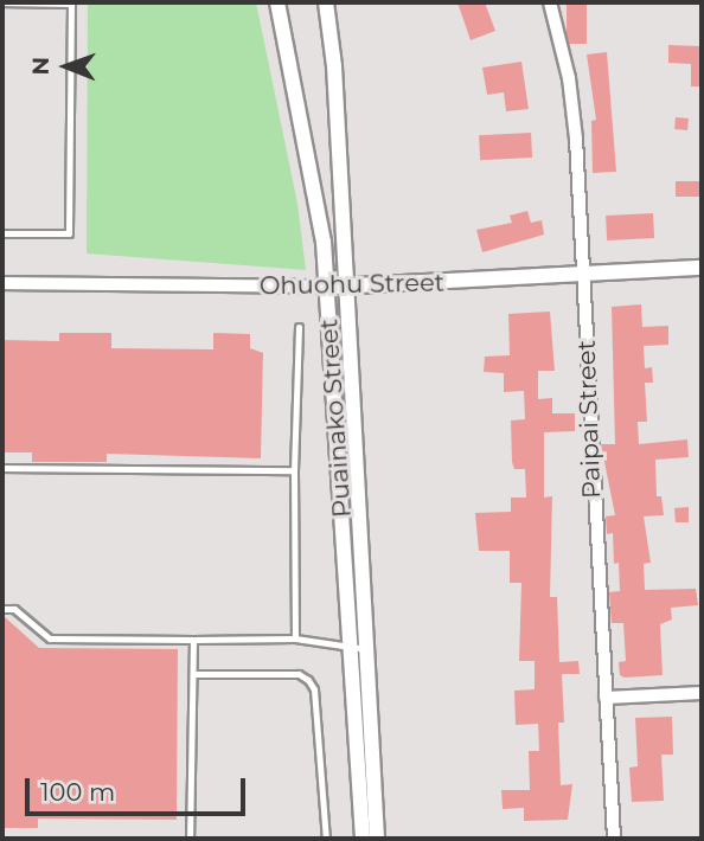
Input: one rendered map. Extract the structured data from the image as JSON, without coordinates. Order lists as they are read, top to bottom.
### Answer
{
  "streets": {
    "street": ["Ohuohu Street", "Puainako Street", "Paipai Street"]
  },
  "crossings": [
    ["Ohuohu Street", "Puainako Street"],
    ["Ohuohu Street", "Paipai Street"]
  ],
  "scale_bar": "100 m",
  "north": "left"
}
